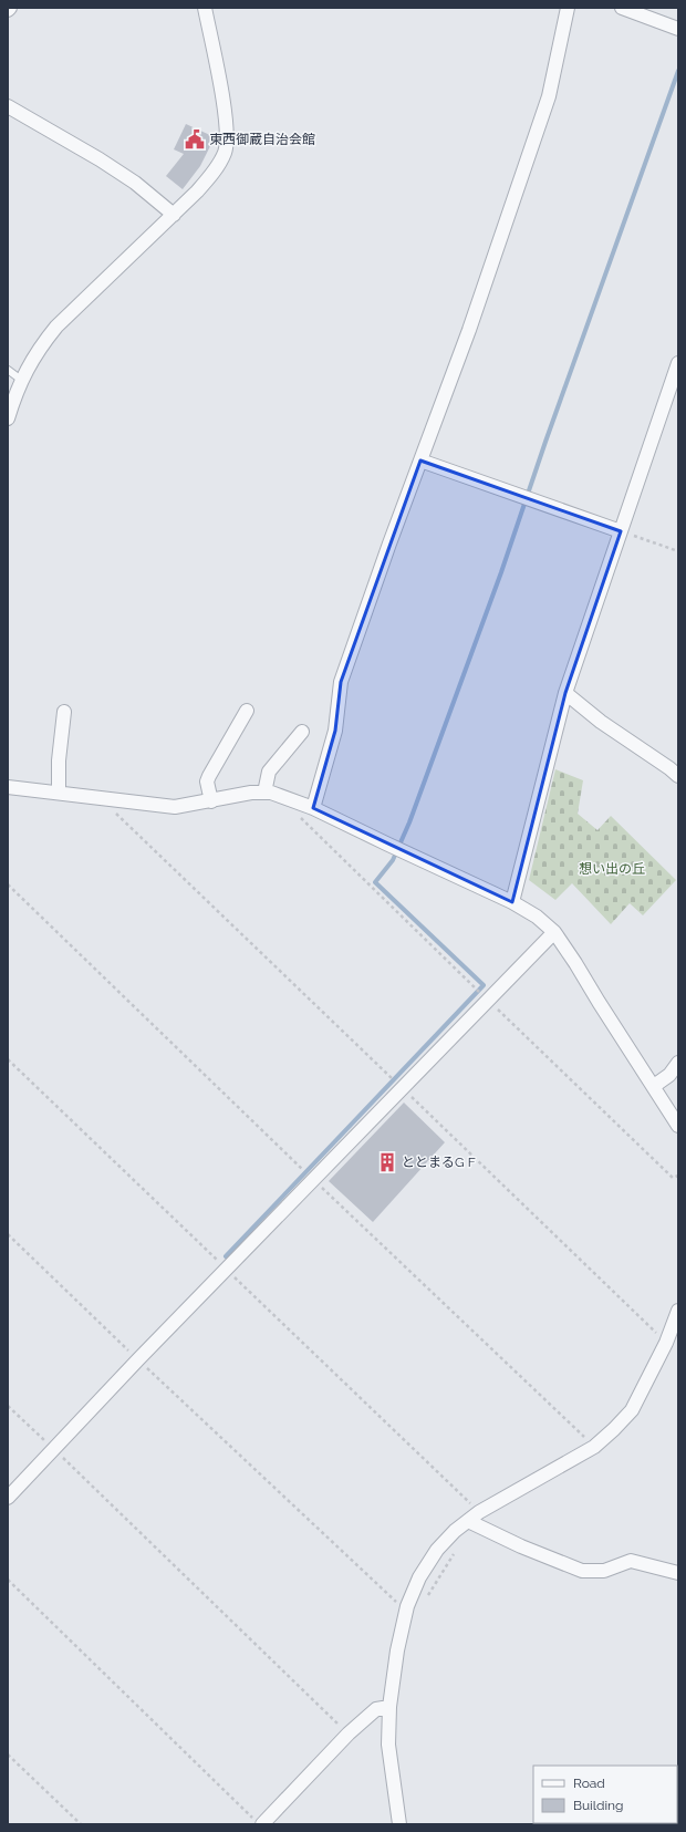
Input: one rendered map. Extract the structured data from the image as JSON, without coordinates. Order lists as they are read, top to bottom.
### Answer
{
  "parks": ["想い出の丘"],
  "places": {
    "public building": ["東西御蔵自治会館"],
    "building": ["ととまるG F"]
  },
  "legend": ["Road", "Building"]
}
